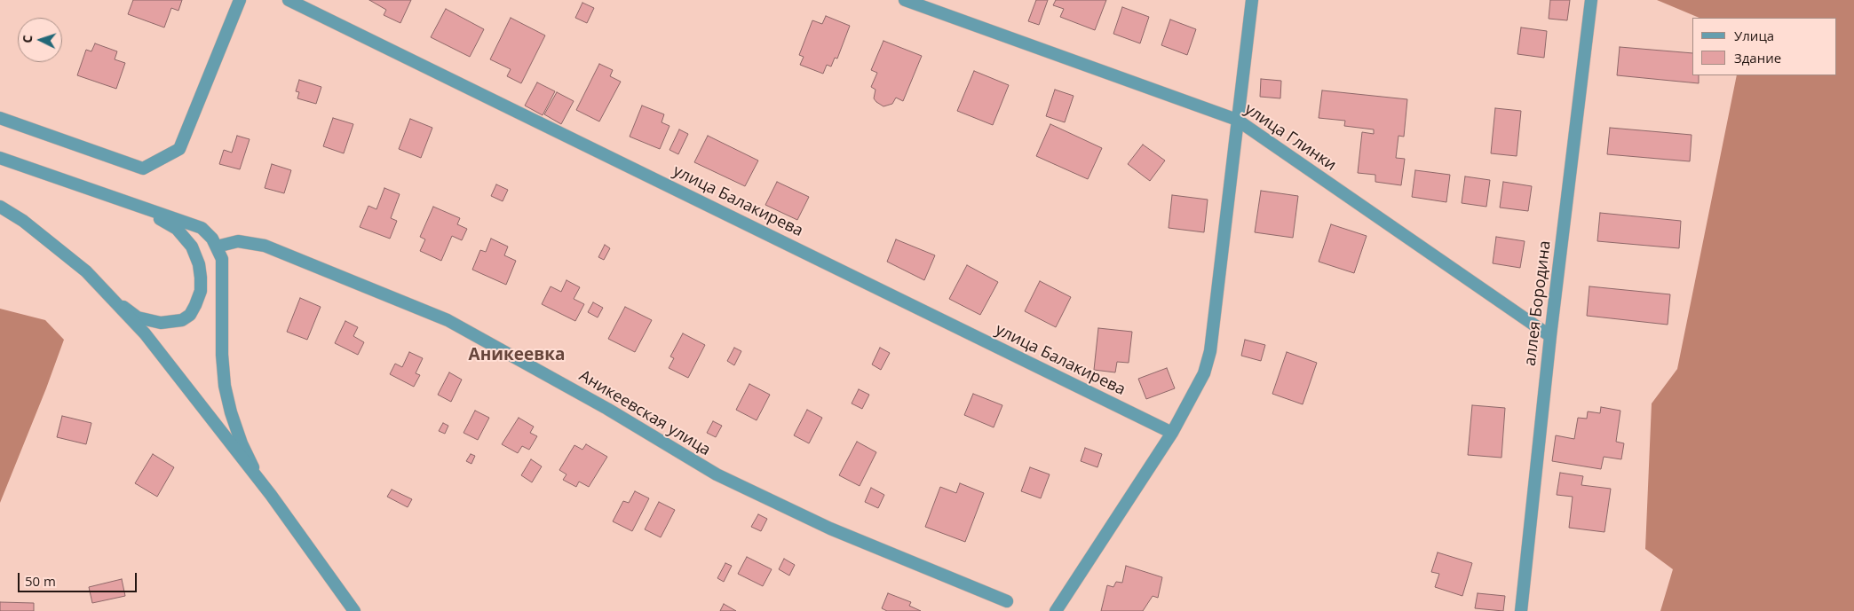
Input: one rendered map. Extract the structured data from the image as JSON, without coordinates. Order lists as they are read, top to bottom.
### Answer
{
  "streets": {
    "street": [
      "улица Глинки",
      "улица Балакирева",
      "аллея Бородина",
      "Аникеевская улица"
    ]
  },
  "crossings": [
    ["улица Глинки", "аллея Бородина"]
  ],
  "districts": ["Аникеевка"],
  "legend": ["Улица", "Здание"],
  "scale_bar": "50 m",
  "north": "left"
}
